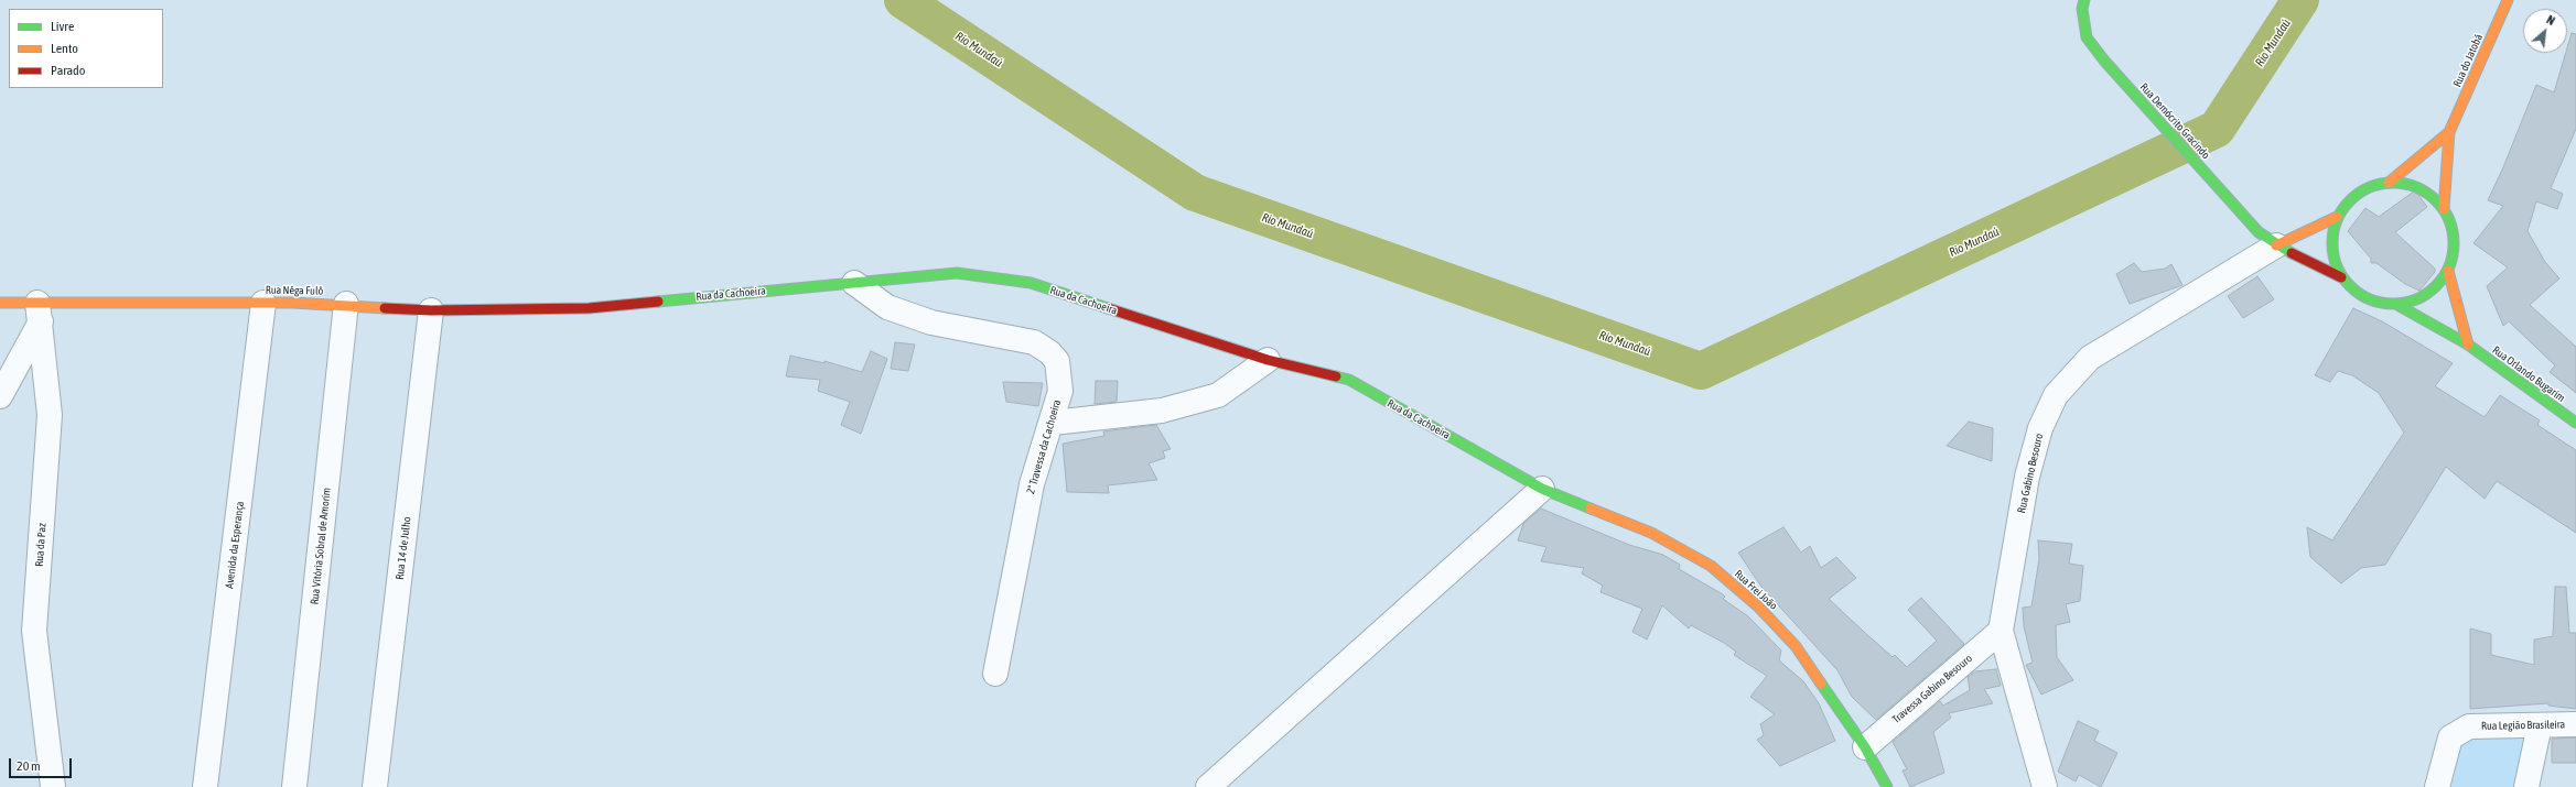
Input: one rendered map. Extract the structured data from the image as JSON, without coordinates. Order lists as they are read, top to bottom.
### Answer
{
  "streets": {
    "street": [
      "Rua do Jatobá",
      "Rua Demócrito Gracindo",
      "Rua Nêga Fulô",
      "Rua da Cachoeira",
      "Rua Orlando Bugarim",
      "2ª Travessa da Cachoeira",
      "Rua Gabino Besouro",
      "Rua da Paz",
      "Avenida da Esperança",
      "Rua Vitória Sobral de Amorim",
      "Rua 14 de Julho",
      "Rua Frei João",
      "Travessa Gabino Besouro",
      "Rua Legião Brasileira"
    ]
  },
  "crossings": [
    ["Rua do Jatobá", "Rua Demócrito Gracindo"],
    ["Rua do Jatobá", "Rua Orlando Bugarim"],
    ["Rua Demócrito Gracindo", "Rua Orlando Bugarim"],
    ["Rua Demócrito Gracindo", "Rua Gabino Besouro"],
    ["Rua Nêga Fulô", "Rua da Cachoeira"],
    ["Rua Nêga Fulô", "Rua da Paz"],
    ["Rua Nêga Fulô", "Avenida da Esperança"],
    ["Rua Nêga Fulô", "Rua Vitória Sobral de Amorim"],
    ["Rua Nêga Fulô", "Rua 14 de Julho"],
    ["Rua da Cachoeira", "2ª Travessa da Cachoeira"],
    ["Rua da Cachoeira", "Rua Frei João"],
    ["Rua Gabino Besouro", "Travessa Gabino Besouro"],
    ["Rua Frei João", "Travessa Gabino Besouro"]
  ],
  "water": ["Rio Mundaú"],
  "legend": ["Livre", "Lento", "Parado"],
  "scale_bar": "20 m",
  "north": "top right"
}
